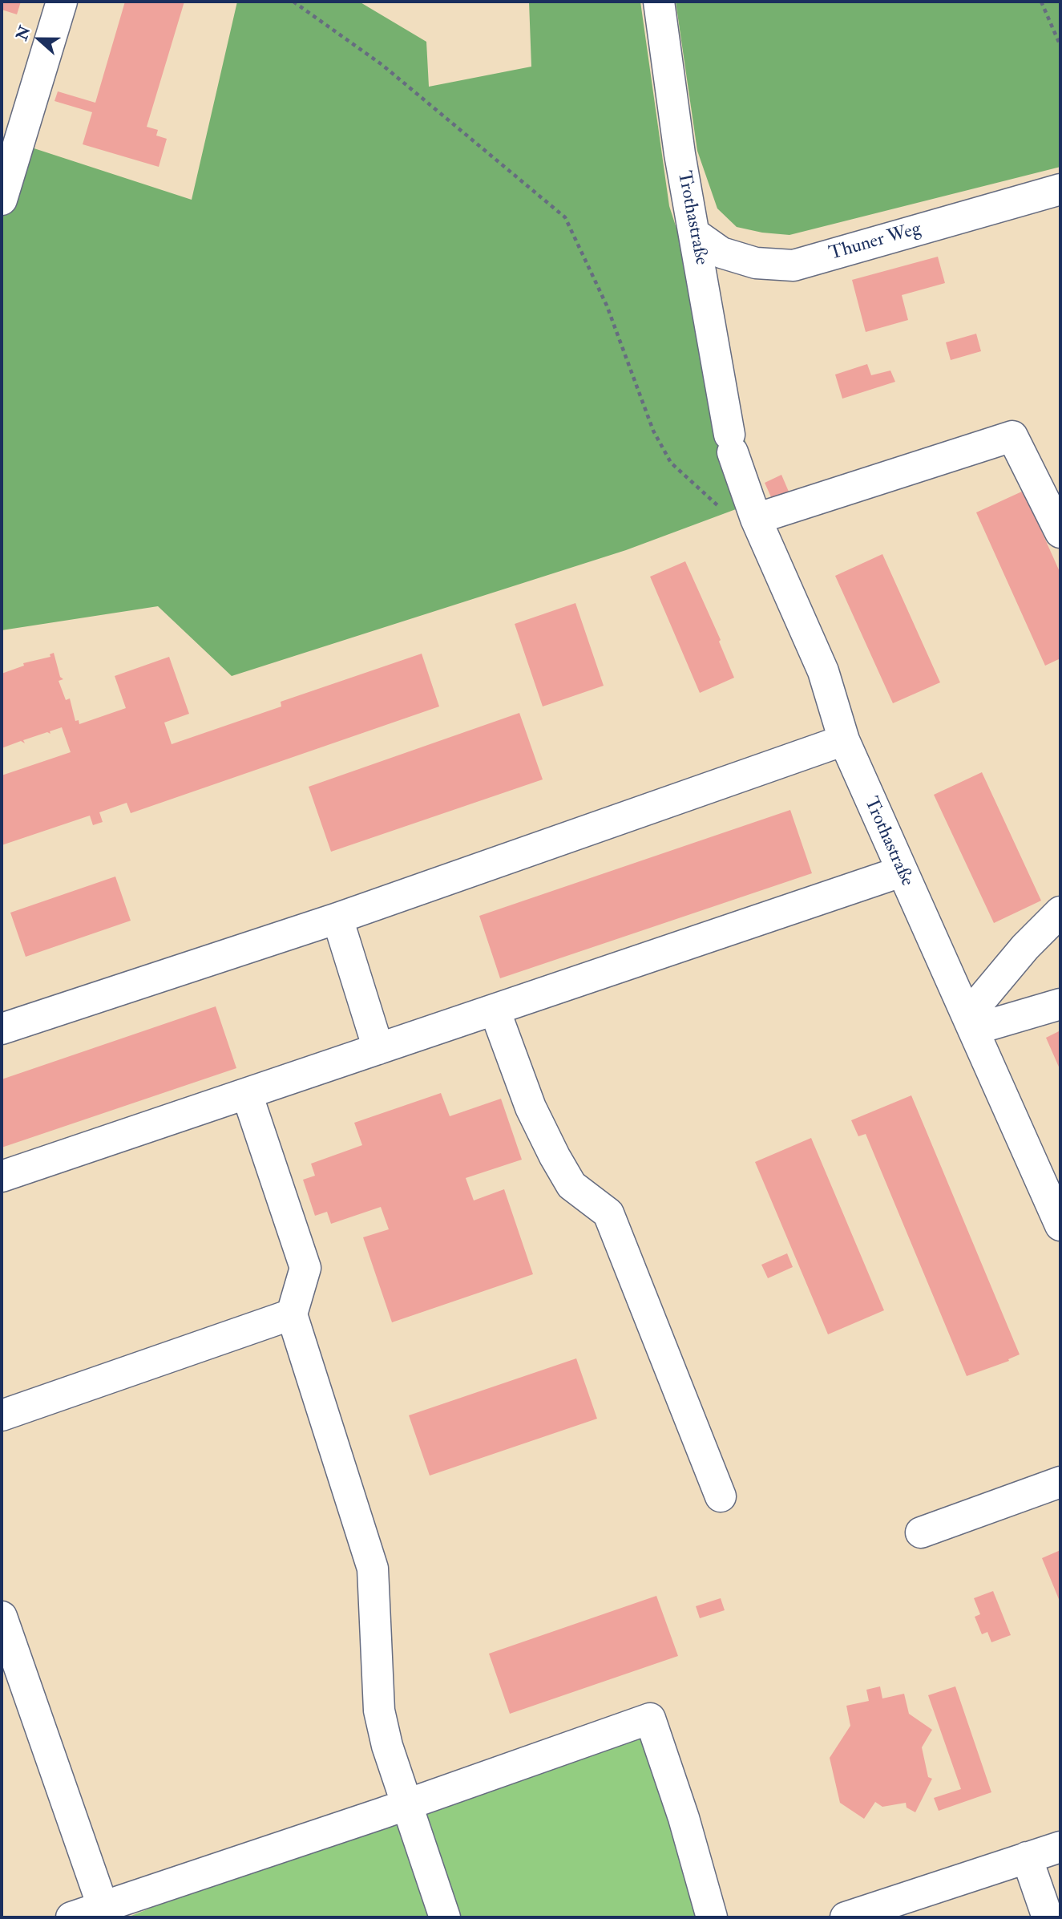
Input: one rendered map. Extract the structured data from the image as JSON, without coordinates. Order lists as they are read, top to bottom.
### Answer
{
  "streets": {
    "street": ["Trothastraße", "Thuner Weg"]
  },
  "crossings": [
    ["Trothastraße", "Thuner Weg"]
  ],
  "north": "left"
}
